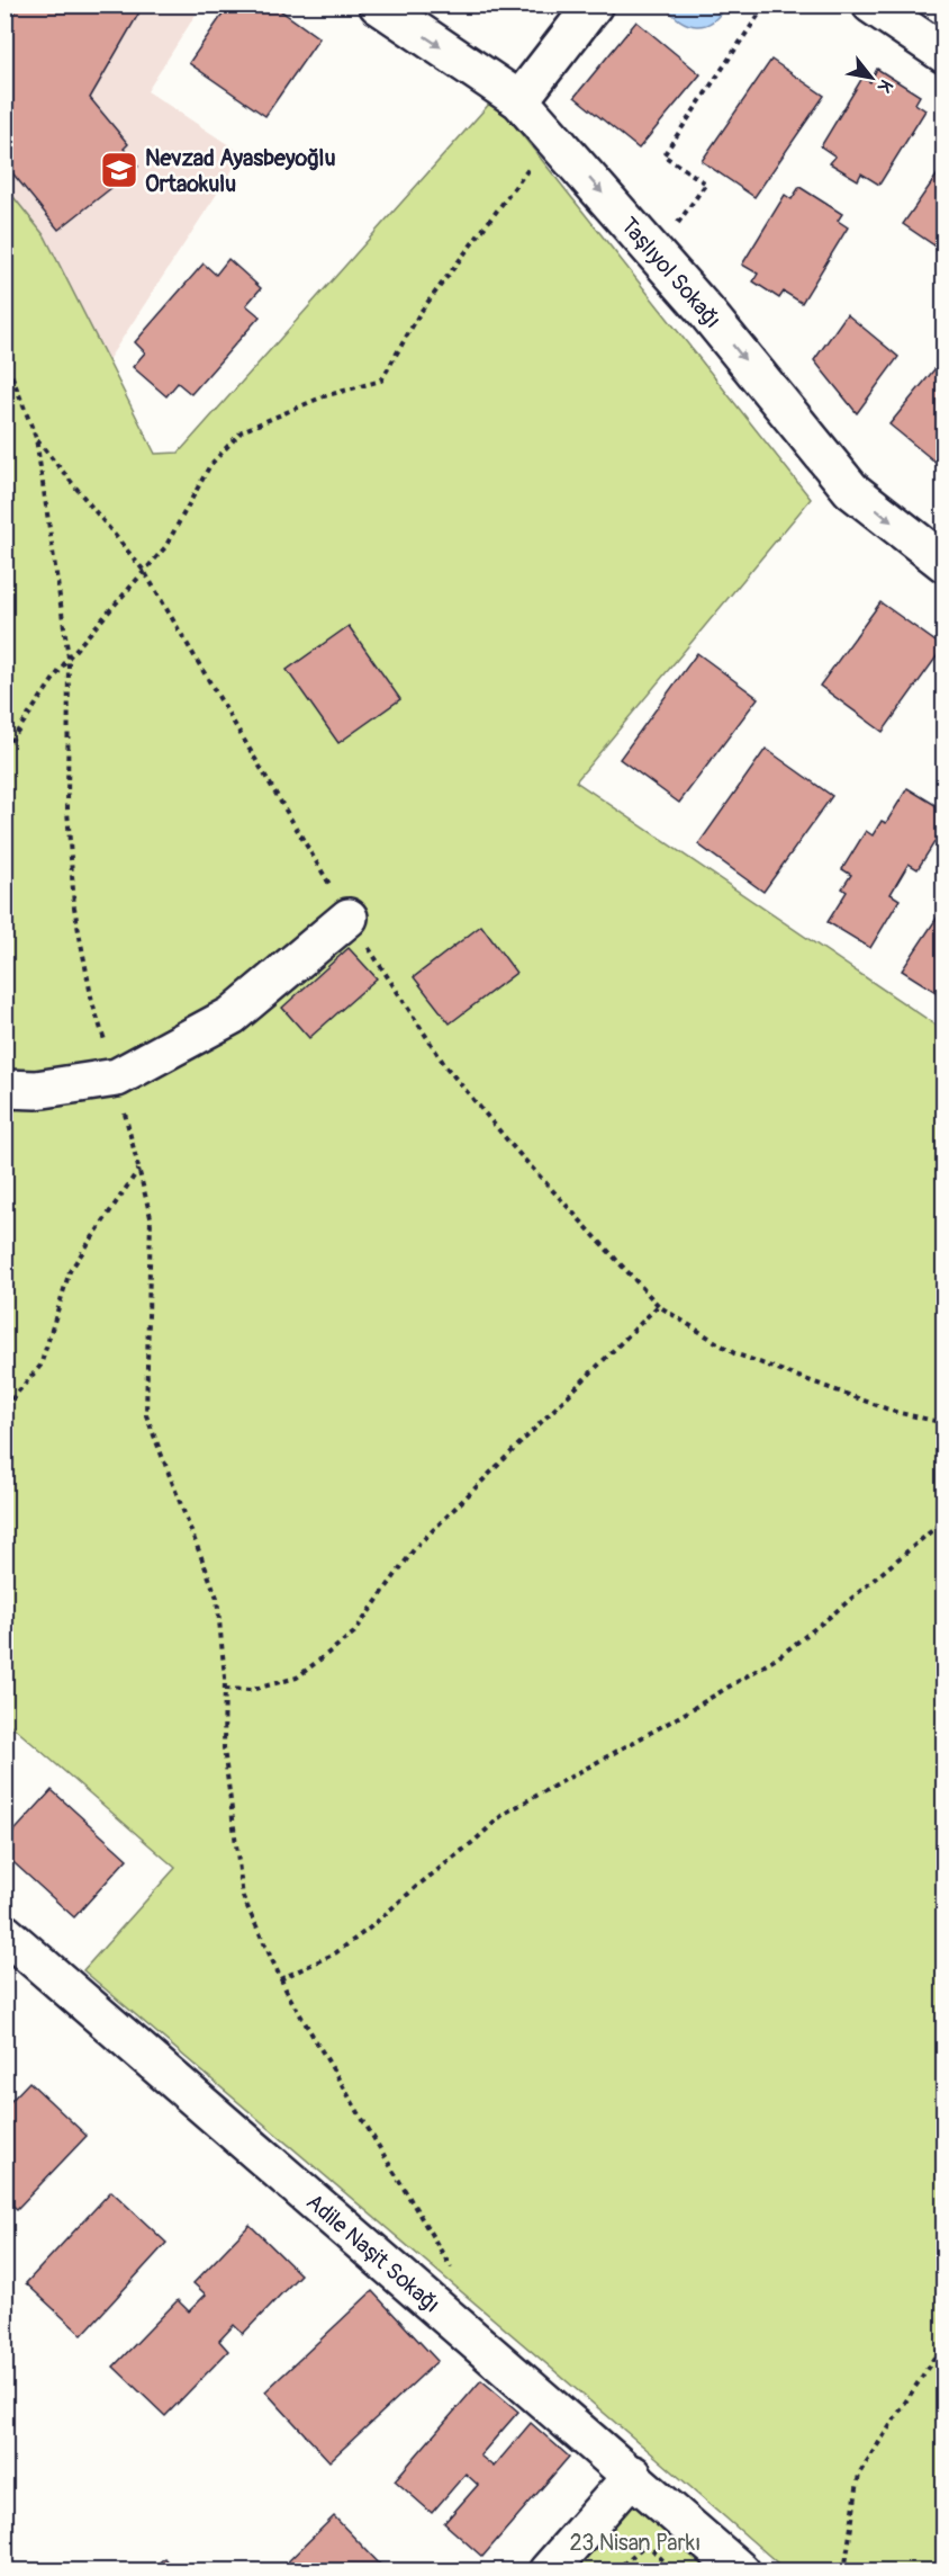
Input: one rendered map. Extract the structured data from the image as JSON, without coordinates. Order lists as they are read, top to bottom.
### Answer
{
  "streets": {
    "street": ["Taşlıyol Sokağı", "Adile Naşit Sokağı"]
  },
  "one_way": ["Taşlıyol Sokağı"],
  "parks": ["23 Nisan Parkı"],
  "places": {
    "school or university": ["Nevzad Ayasbeyoğlu Ortaokulu"]
  },
  "north": "bottom right"
}
